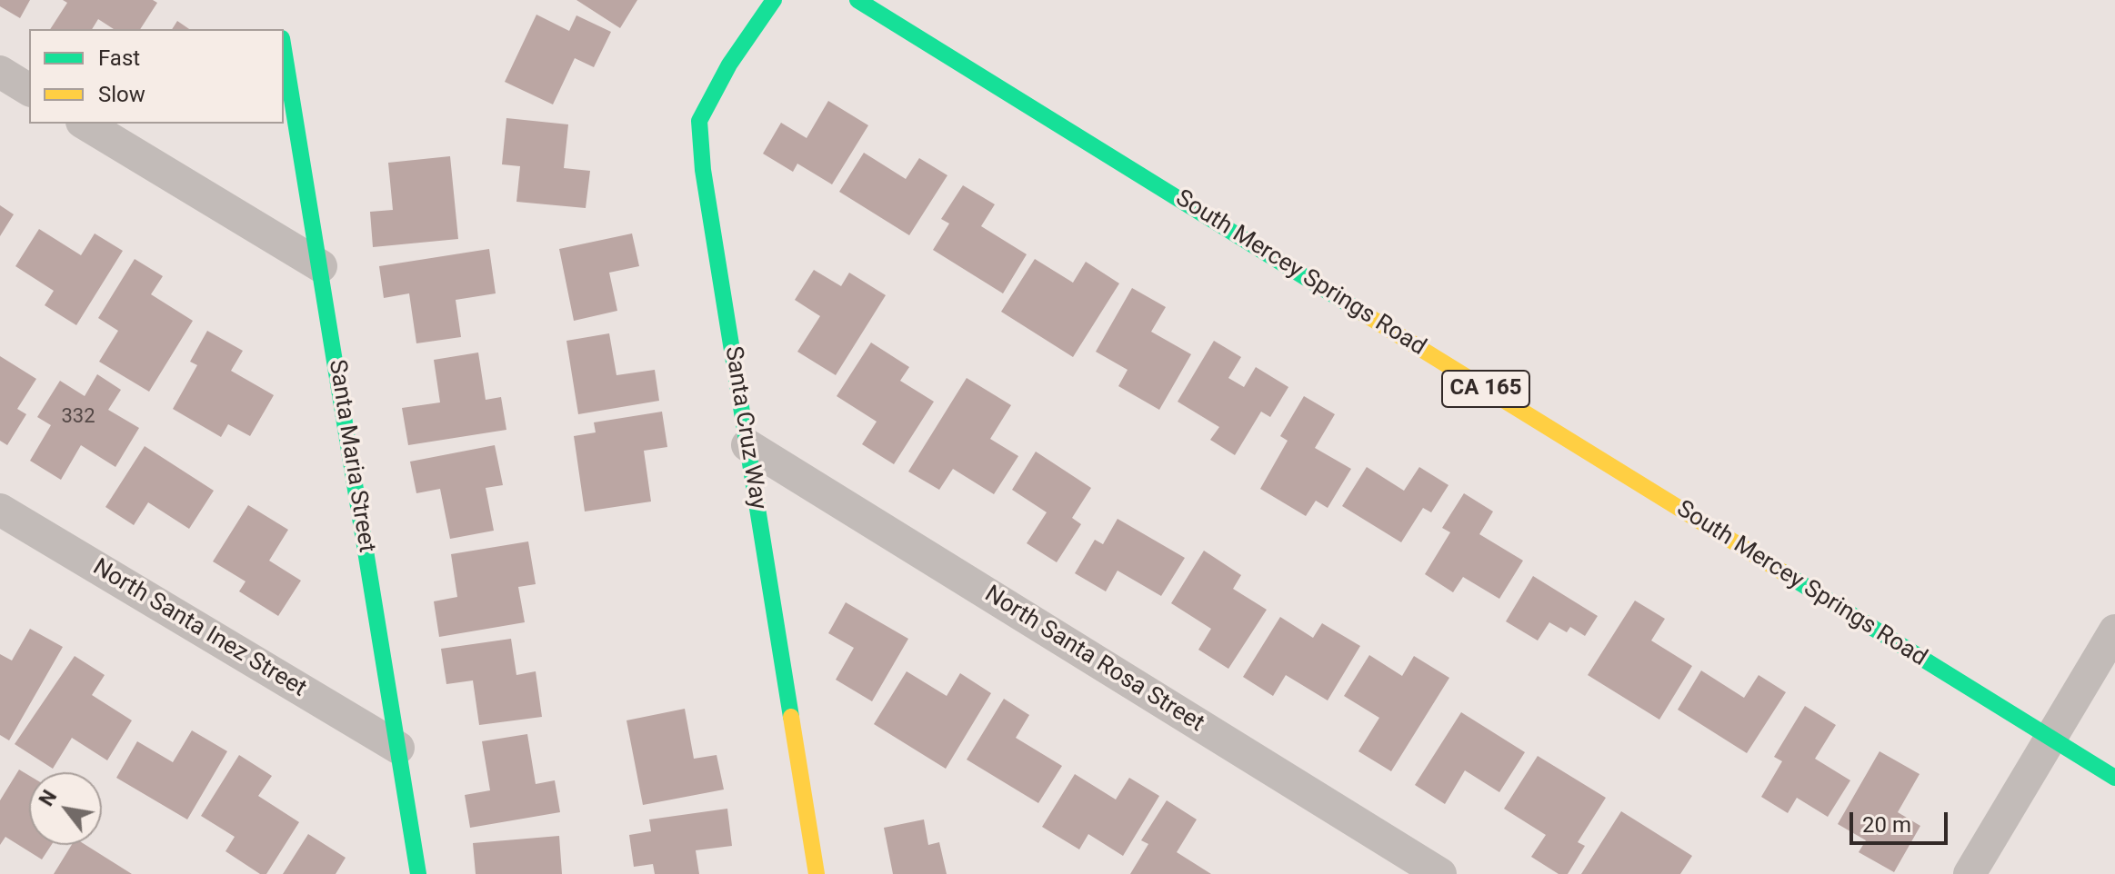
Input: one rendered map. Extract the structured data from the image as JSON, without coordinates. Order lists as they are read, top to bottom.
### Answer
{
  "streets": {
    "street": [
      "South Mercey Springs Road",
      "CA 165",
      "Santa Cruz Way",
      "Santa Maria Street",
      "North Santa Inez Street",
      "North Santa Rosa Street"
    ]
  },
  "crossings": [
    ["Santa Cruz Way", "North Santa Rosa Street"],
    ["Santa Maria Street", "North Santa Inez Street"]
  ],
  "house_numbers": ["332"],
  "legend": ["Fast", "Slow"],
  "scale_bar": "20 m",
  "north": "top left"
}
